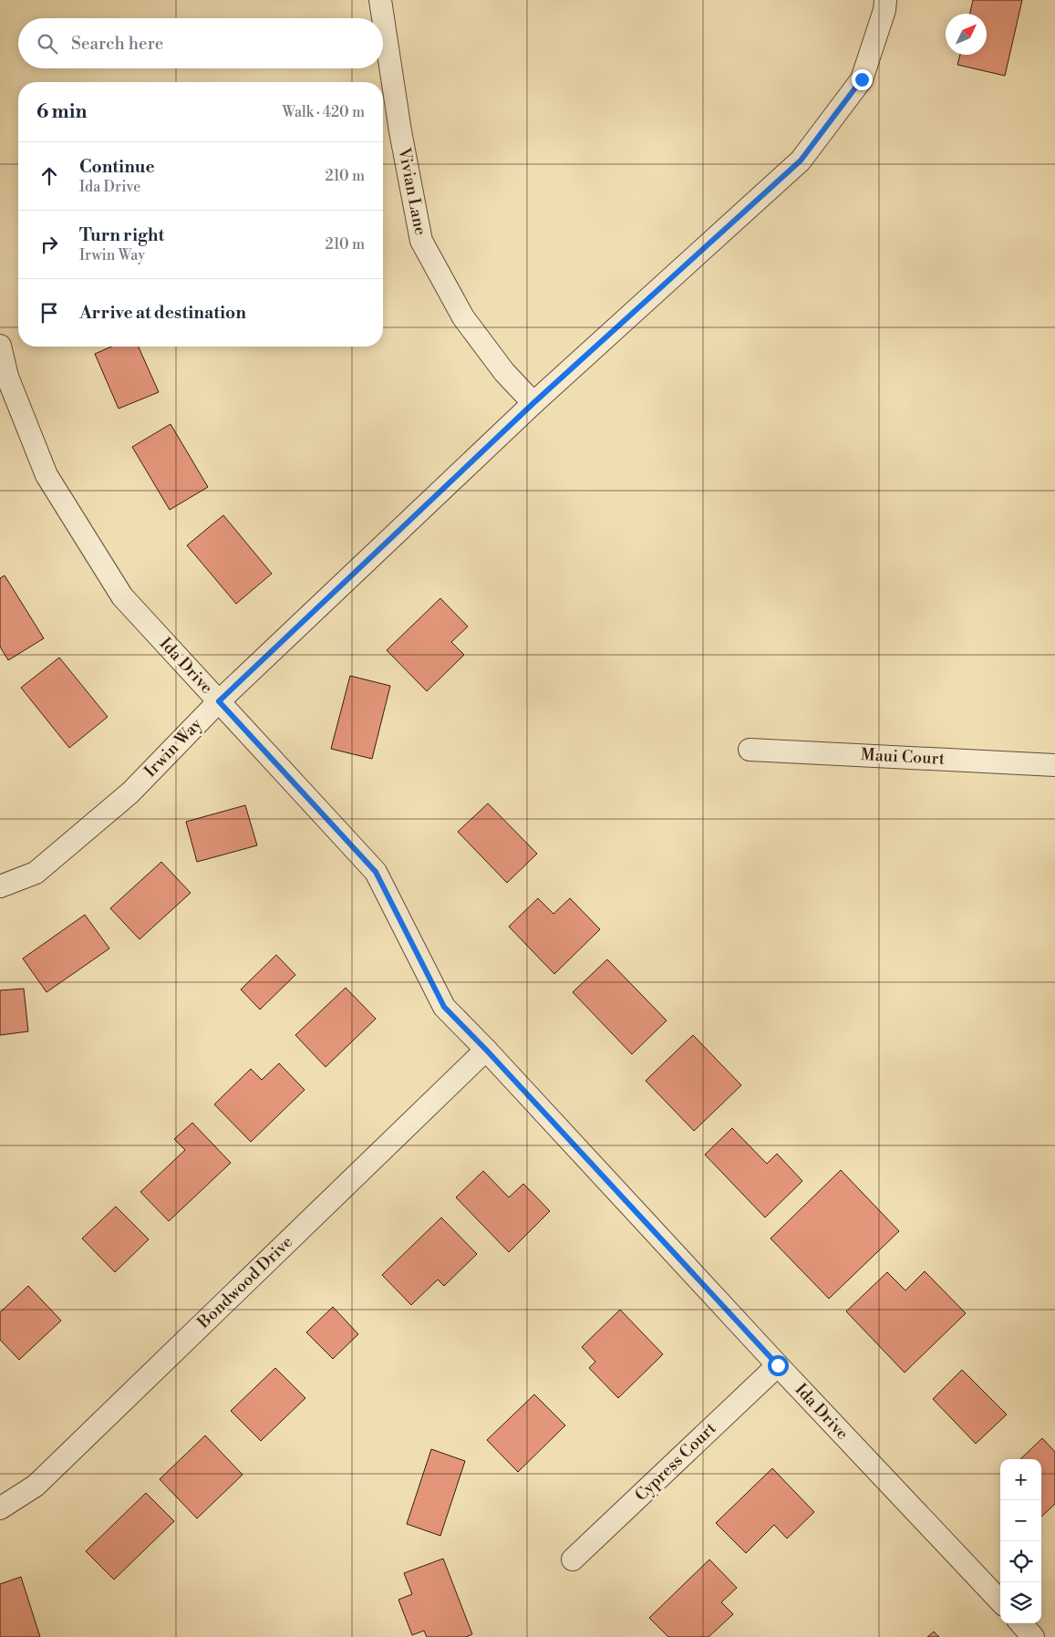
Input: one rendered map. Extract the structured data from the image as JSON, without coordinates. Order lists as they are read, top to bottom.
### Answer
{
  "streets": {
    "street": [
      "Vivian Lane",
      "Ida Drive",
      "Irwin Way",
      "Maui Court",
      "Bondwood Drive",
      "Cypress Court"
    ]
  },
  "crossings": [
    ["Vivian Lane", "Irwin Way"],
    ["Ida Drive", "Irwin Way"],
    ["Ida Drive", "Bondwood Drive"],
    ["Ida Drive", "Cypress Court"]
  ],
  "north": "top right",
  "page": {
    "search": "Search here",
    "heading": ["6 min", "Walk · 420 m"],
    "list": [
      ["Continue", "Ida Drive", "210 m"],
      ["Turn right", "Irwin Way", "210 m"],
      "Arrive at destination"
    ],
    "map_buttons": ["+", "−"]
  }
}
